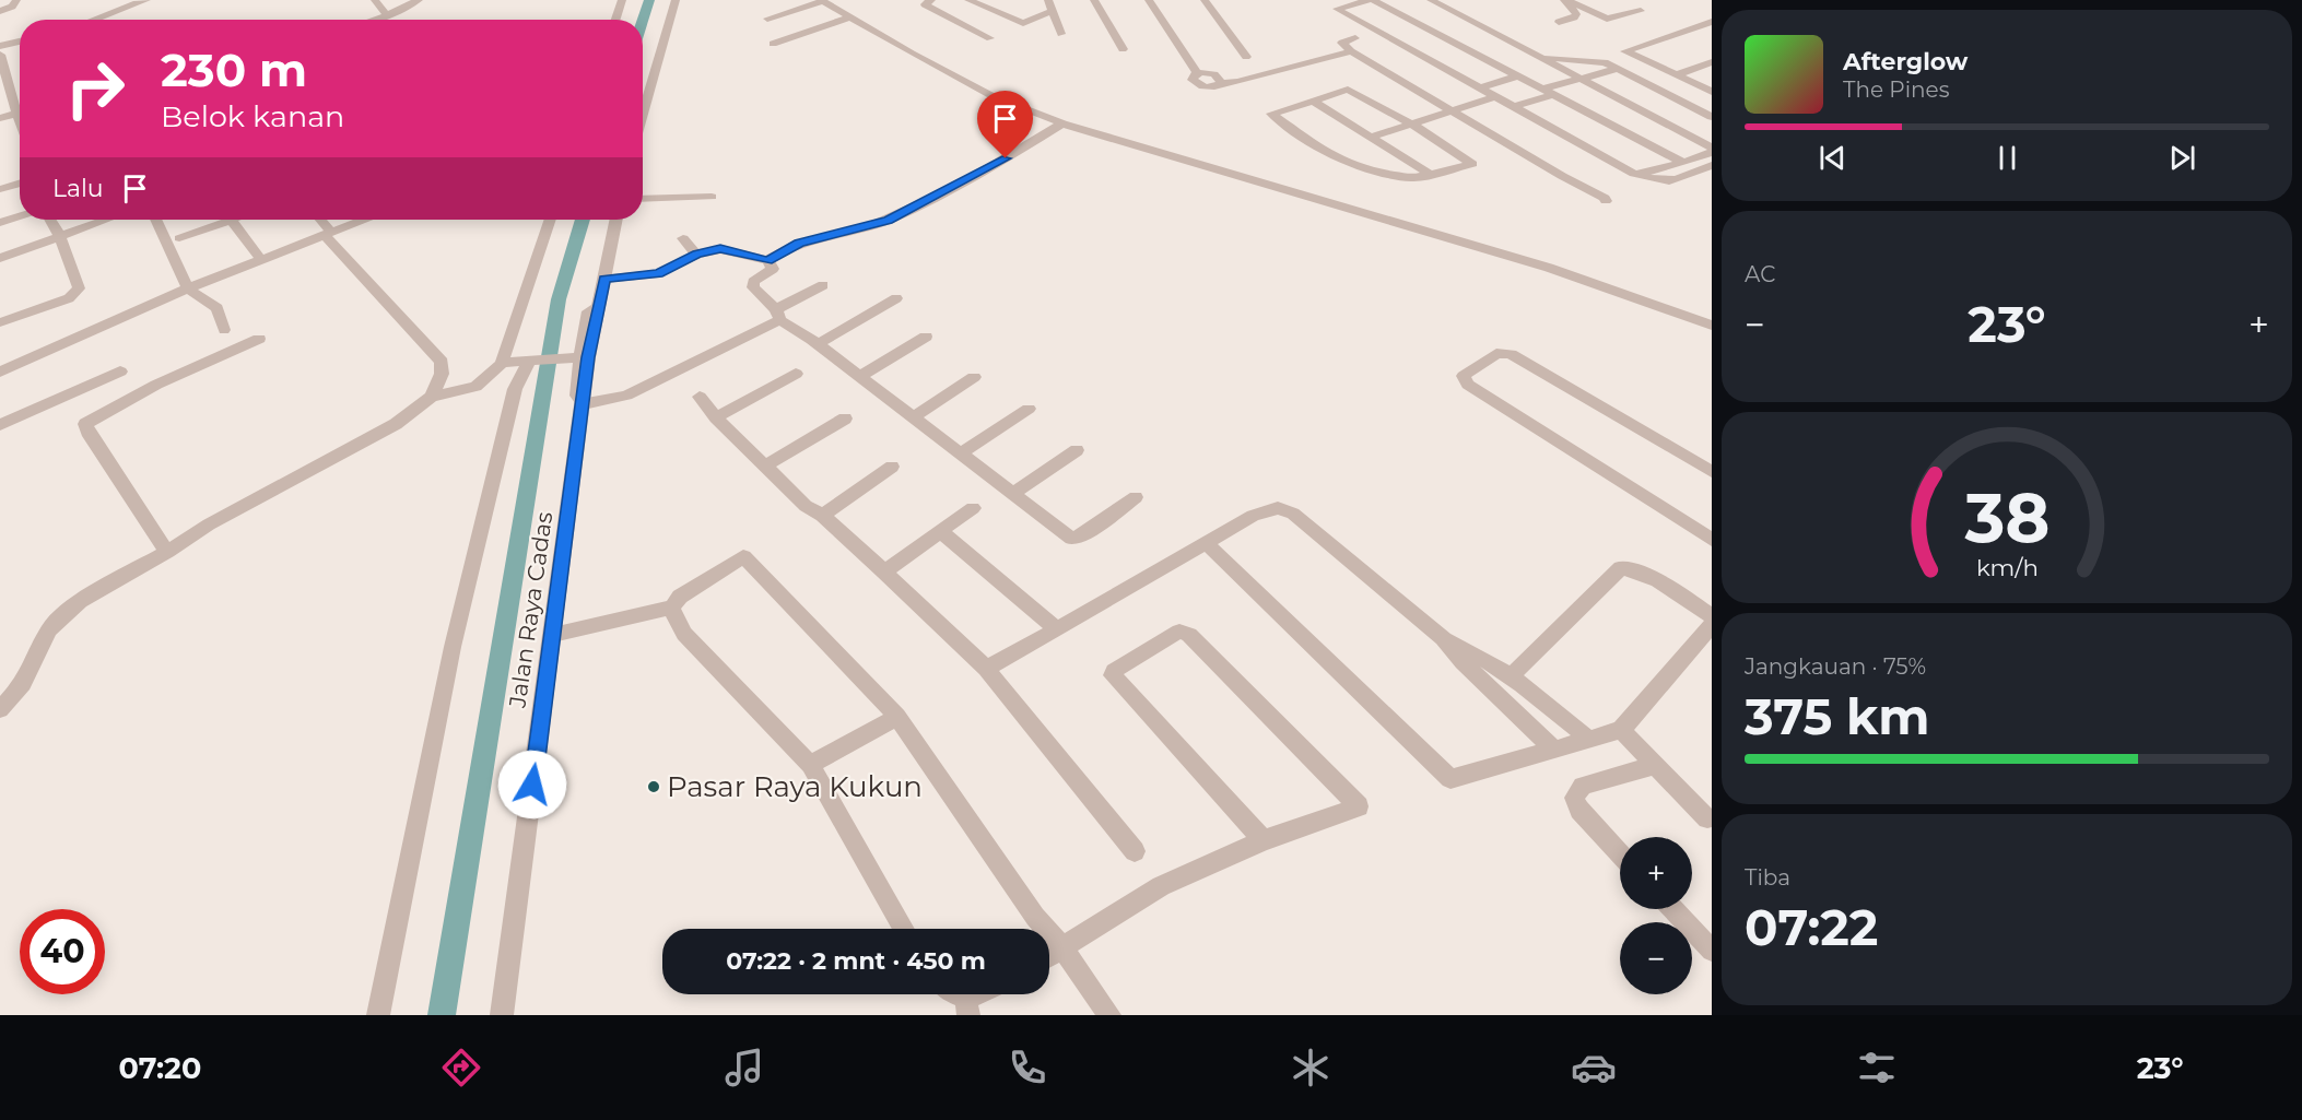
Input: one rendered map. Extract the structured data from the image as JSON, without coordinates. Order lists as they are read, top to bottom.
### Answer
{
  "streets": {
    "street": ["Jalan Raya Cadas"]
  },
  "places": ["Pasar Raya Kukun"],
  "page": {
    "turn": ["230 m", "Belok kanan"],
    "song": ["Afterglow", "The Pines"],
    "then": "Lalu",
    "tile": [
      "AC",
      ["Jangkauan · 75%", "375 km"],
      ["Tiba", "07:22"]
    ],
    "heat": ["−", "23°", "+"],
    "map_buttons": ["+", "−"],
    "limit": "40",
    "trip": "07:22 · 2 mnt · 450 m",
    "tabs": ["07:20", "23°"],
    "gauge": ["38", "km/h"]
  }
}
